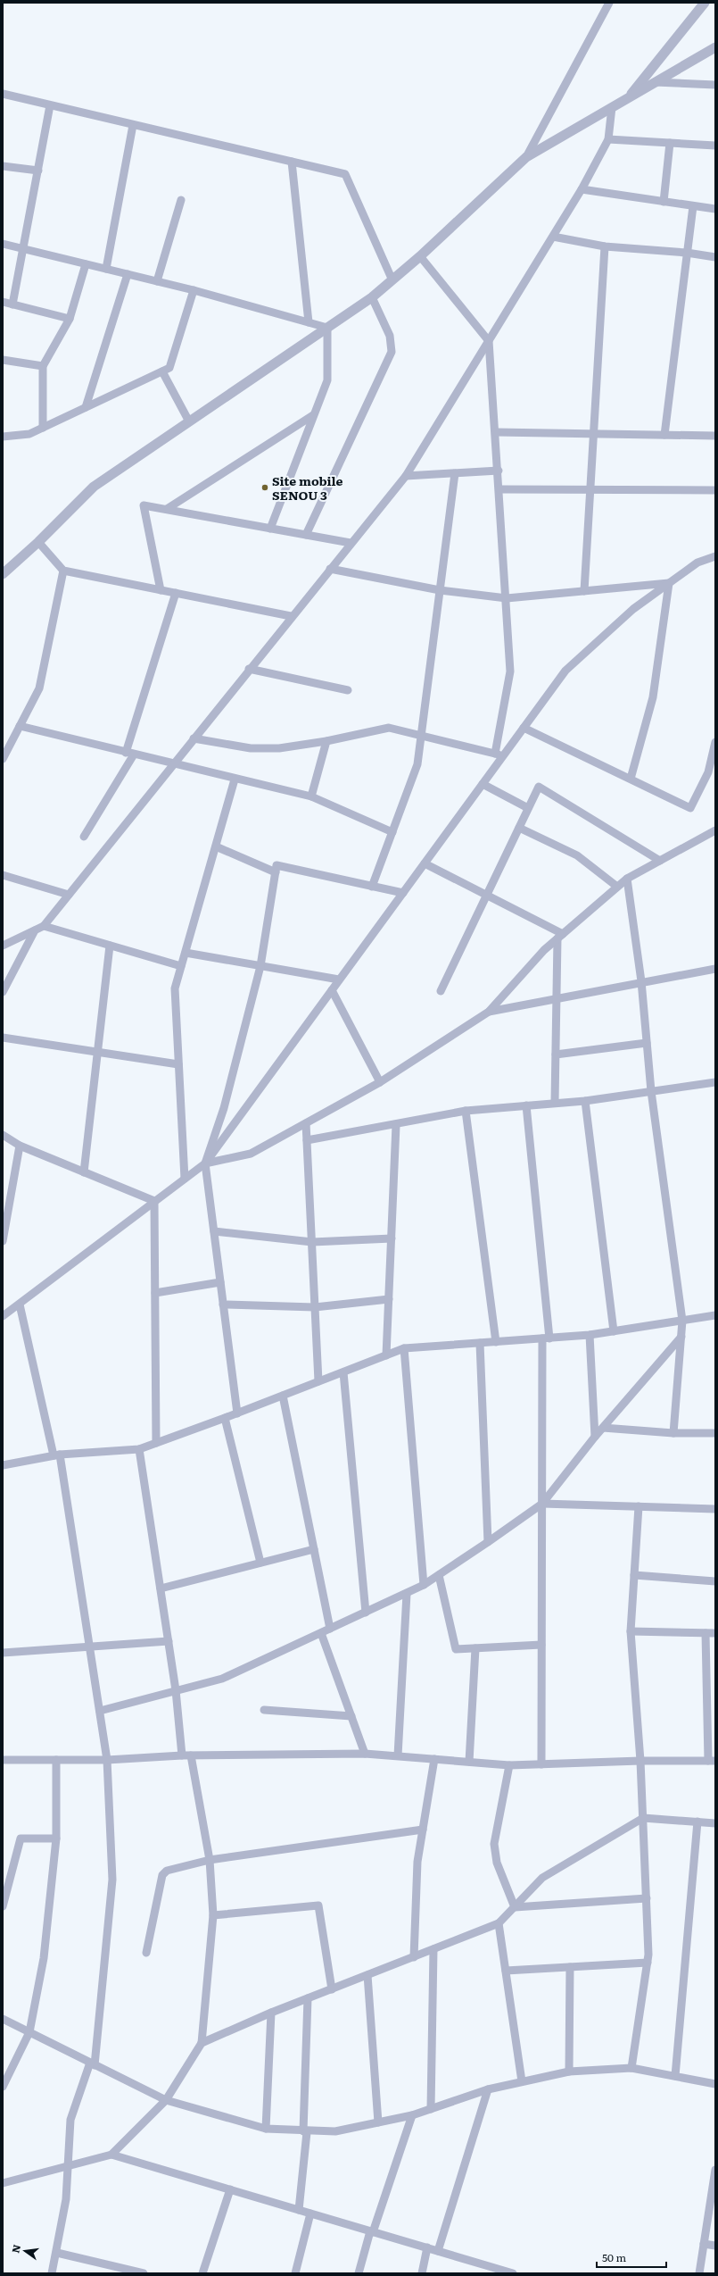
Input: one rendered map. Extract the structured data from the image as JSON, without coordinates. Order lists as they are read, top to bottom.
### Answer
{
  "places": ["Site mobile SENOU 3"],
  "scale_bar": "50 m",
  "north": "left"
}
